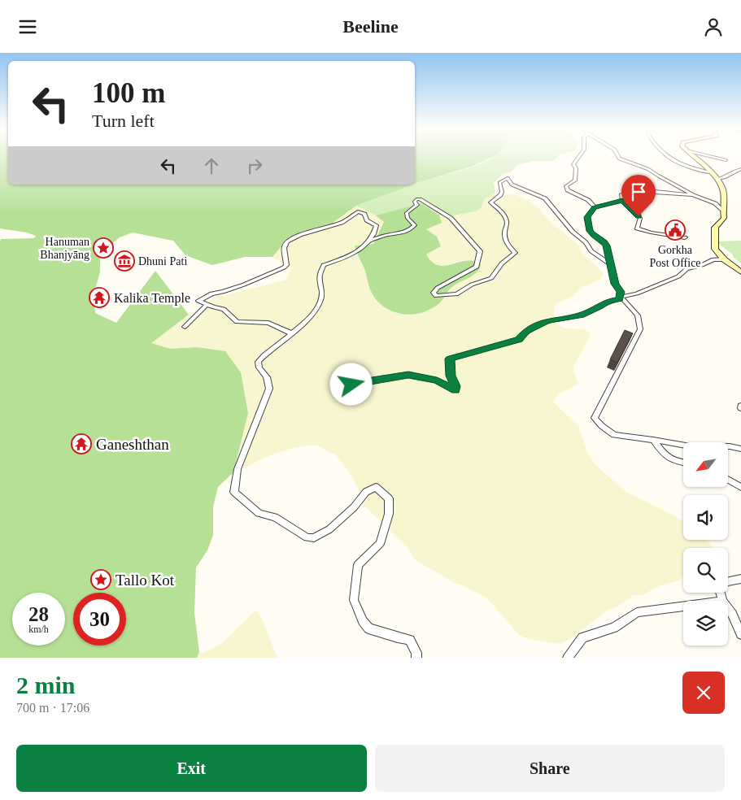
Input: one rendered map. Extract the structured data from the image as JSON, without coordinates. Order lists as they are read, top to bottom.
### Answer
{
  "places": {
    "public building": ["Gorkha Post Office"],
    "place": ["Hanuman Bhanjyāng", "Tallo Kot"],
    "museum": ["Dhuni Pati"],
    "temple": ["Kalika Temple", "Ganeshthan"]
  },
  "north": "bottom left",
  "page": {
    "header": "Beeline",
    "turn": ["100 m", "Turn left"],
    "speed": "28 km/h",
    "limit": "30",
    "heading": ["2 min", "700 m · 17:06"],
    "buttons": ["Exit", "Share"]
  }
}
